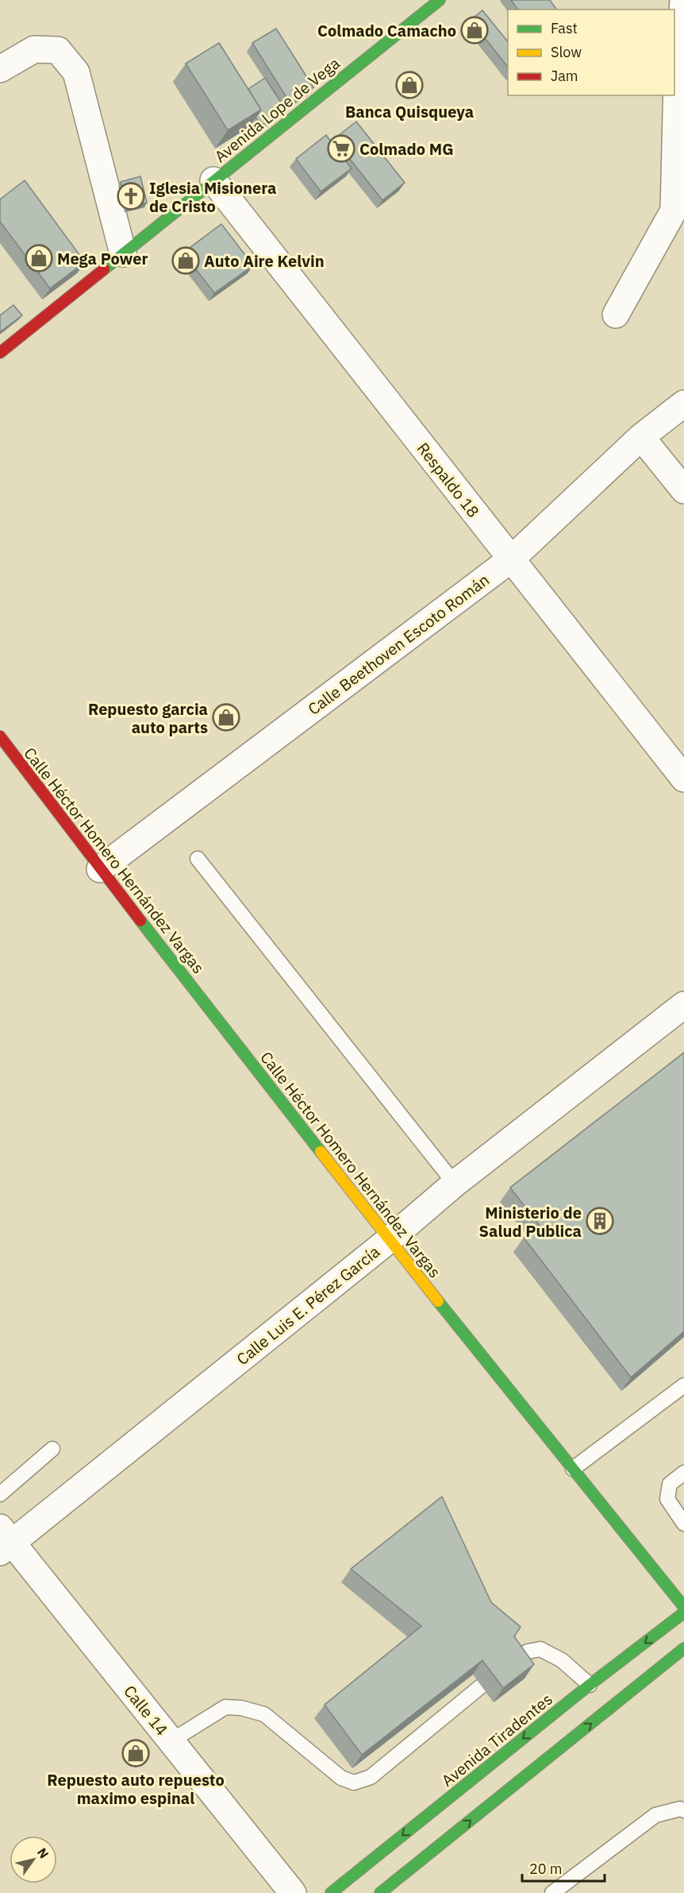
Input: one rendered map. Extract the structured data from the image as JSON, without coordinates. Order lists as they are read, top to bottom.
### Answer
{
  "streets": {
    "street": [
      "Avenida Lope de Vega",
      "Respaldo 18",
      "Calle Beethoven Escoto Román",
      "Calle Héctor Homero Hernández Vargas",
      "Calle Luis E. Pérez García",
      "Calle 14",
      "Avenida Tiradentes"
    ]
  },
  "crossings": [
    ["Avenida Lope de Vega", "Respaldo 18"],
    ["Respaldo 18", "Calle Beethoven Escoto Román"],
    ["Calle Beethoven Escoto Román", "Calle Héctor Homero Hernández Vargas"],
    ["Calle Héctor Homero Hernández Vargas", "Calle Luis E. Pérez García"],
    ["Calle Luis E. Pérez García", "Calle 14"]
  ],
  "places": {
    "shop": [
      "Colmado Camacho",
      "Banca Quisqueya",
      "Mega Power",
      "Auto Aire Kelvin",
      "Repuesto garcia auto parts",
      "Repuesto auto repuesto maximo espinal"
    ],
    "supermarket": ["Colmado MG"],
    "church": ["Iglesia Misionera de Cristo"],
    "building": ["Ministerio de Salud Publica"]
  },
  "legend": ["Fast", "Slow", "Jam"],
  "scale_bar": "20 m",
  "north": "top right"
}
